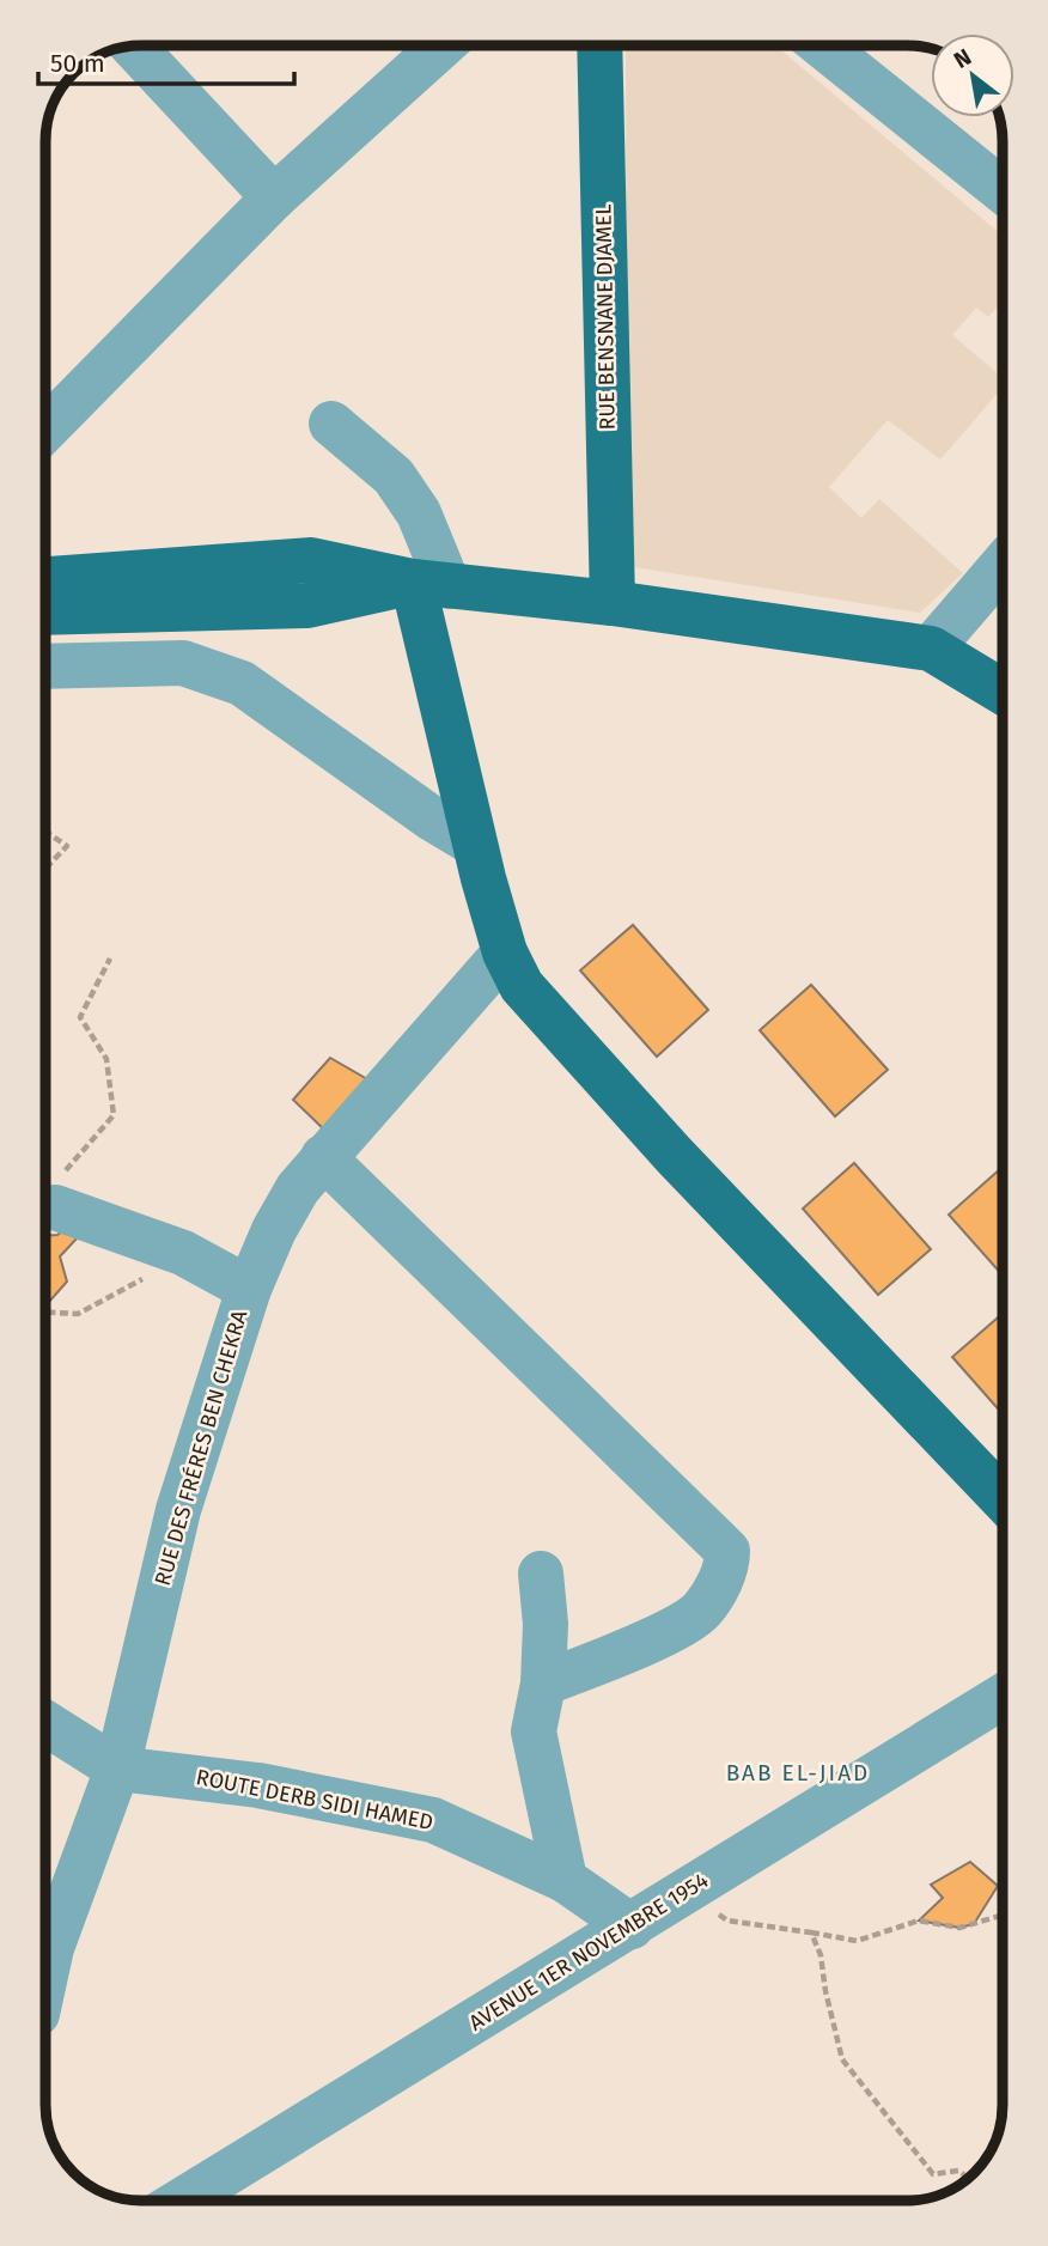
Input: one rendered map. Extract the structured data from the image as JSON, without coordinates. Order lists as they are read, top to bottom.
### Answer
{
  "streets": {
    "main road": ["RUE BENSNANE DJAMEL"],
    "street": ["RUE DES FRÉRES BEN CHEKRA", "ROUTE DERB SIDI HAMED", "AVENUE 1ER NOVEMBRE 1954"]
  },
  "crossings": [
    ["RUE DES FRÉRES BEN CHEKRA", "ROUTE DERB SIDI HAMED"],
    ["ROUTE DERB SIDI HAMED", "AVENUE 1ER NOVEMBRE 1954"]
  ],
  "districts": ["BAB EL-JIAD"],
  "scale_bar": "50 m",
  "north": "top left"
}
